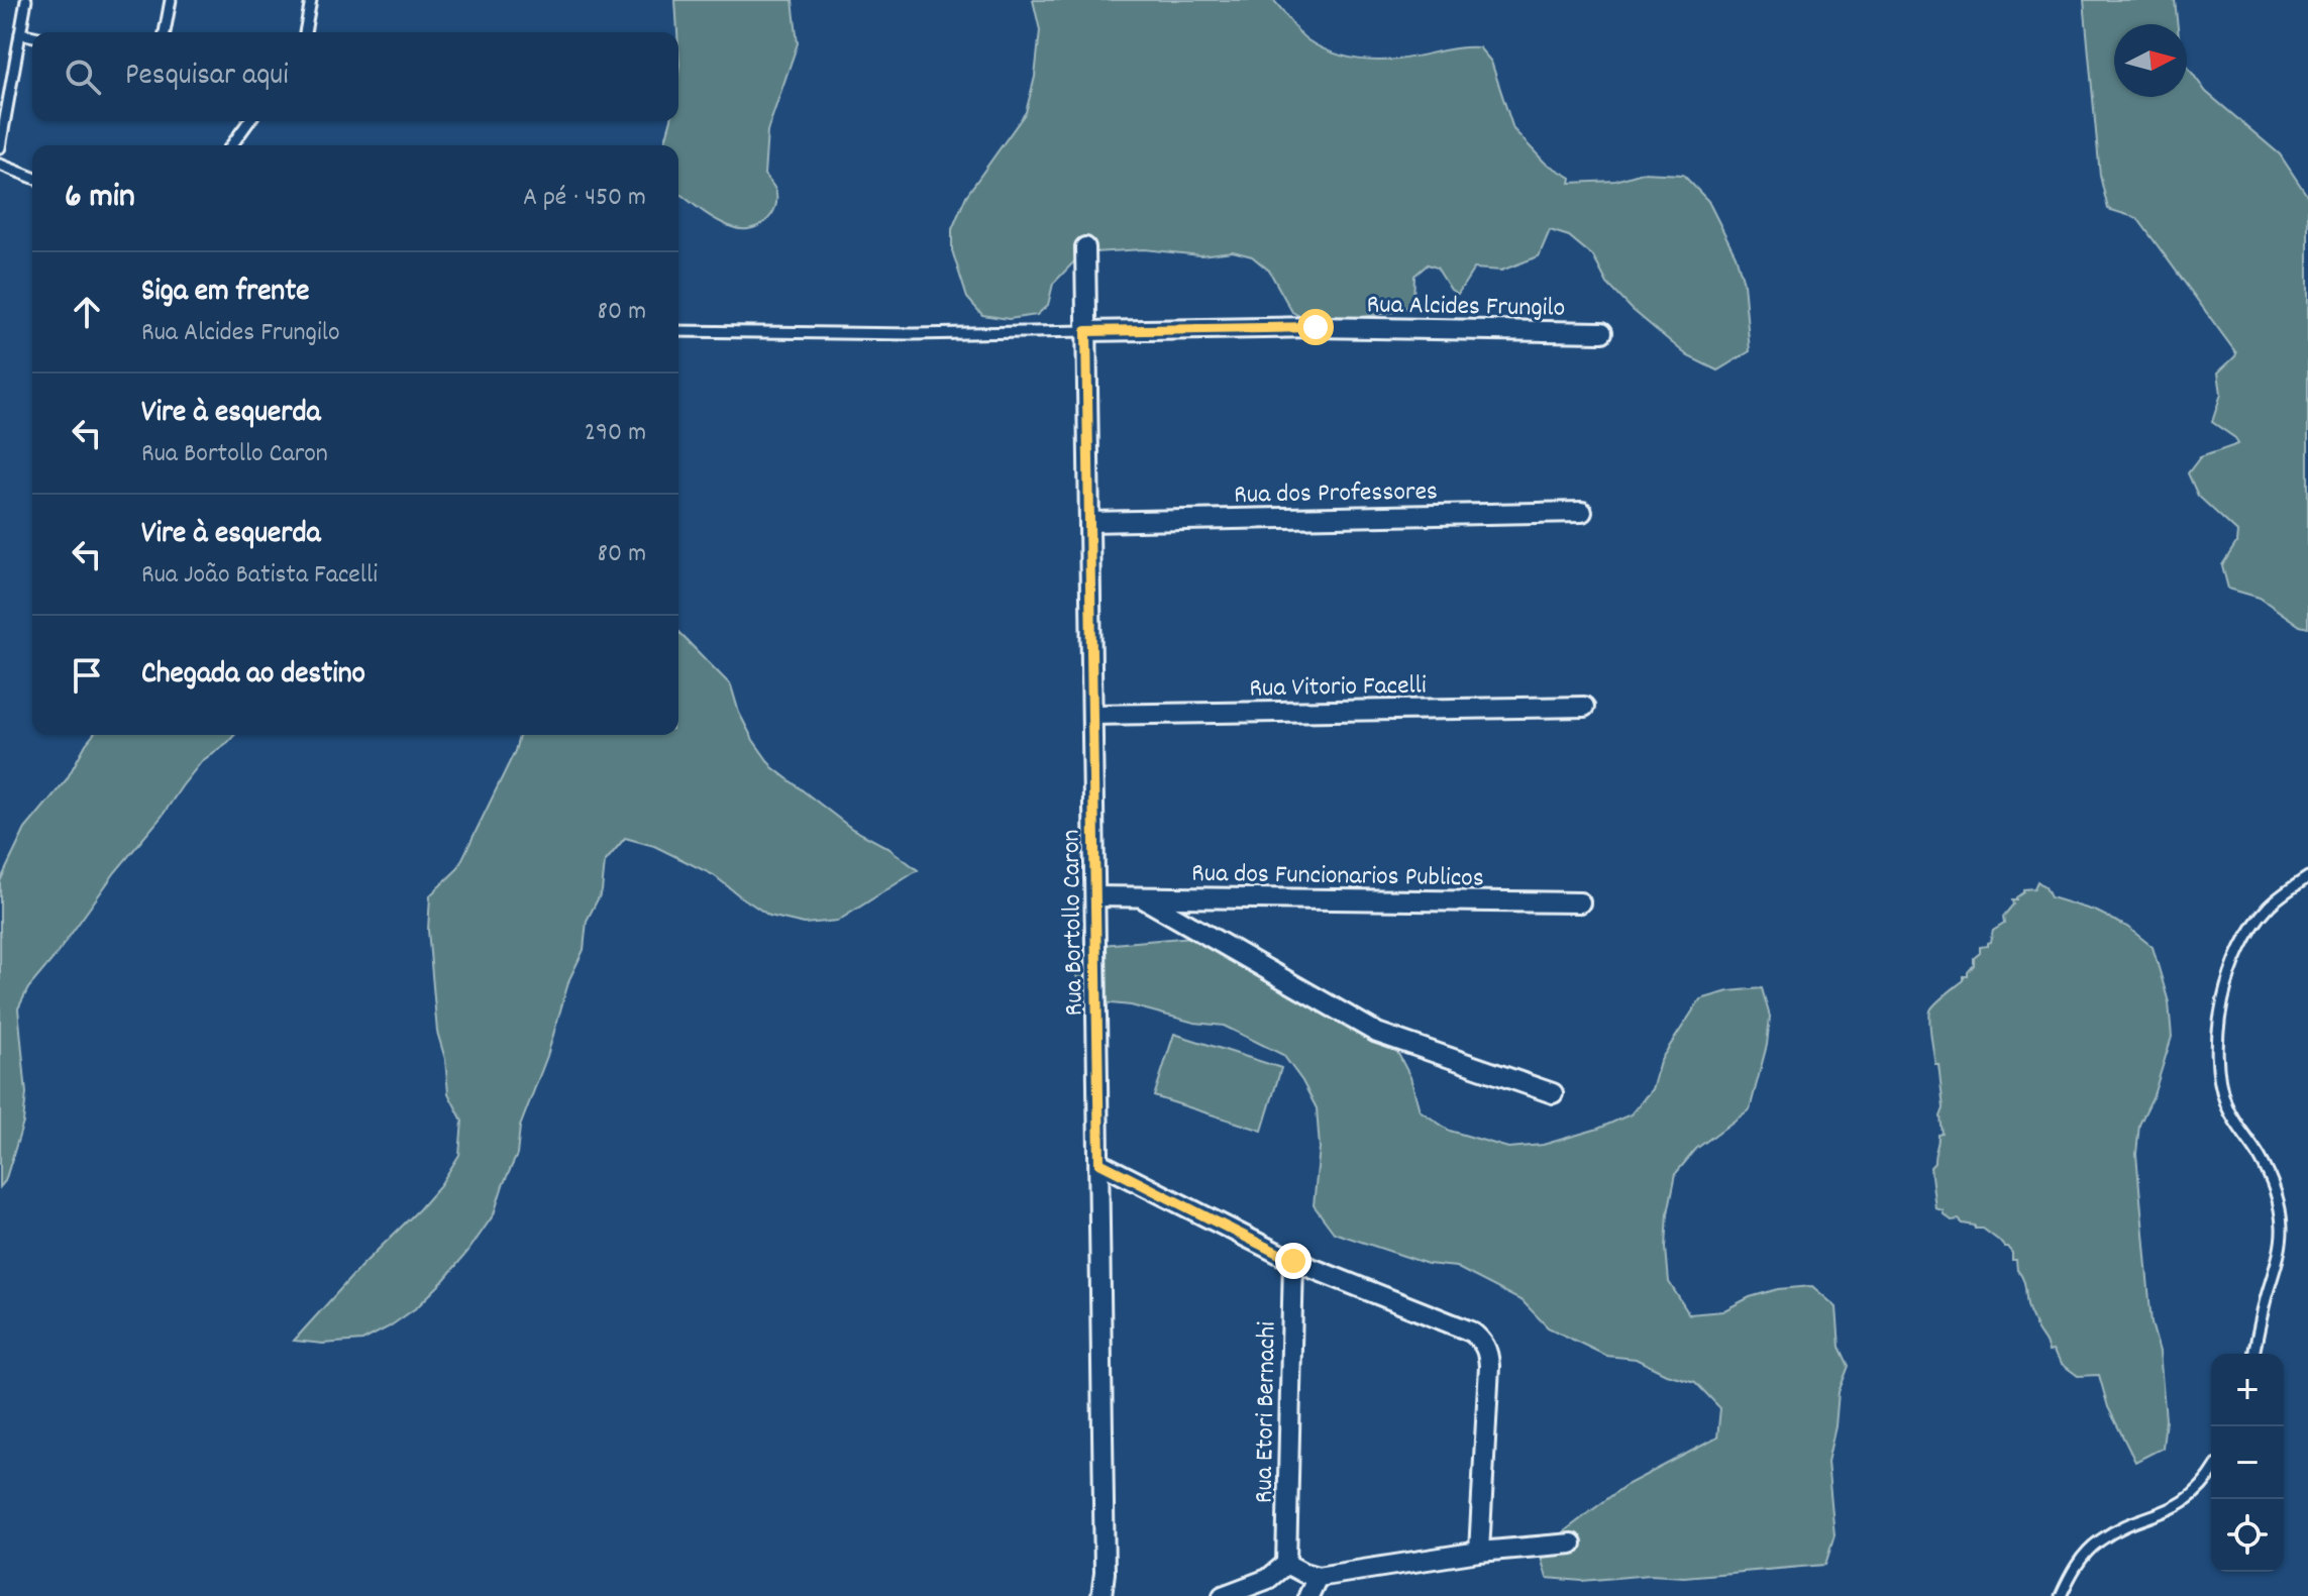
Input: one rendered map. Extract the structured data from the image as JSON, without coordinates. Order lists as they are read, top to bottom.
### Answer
{
  "streets": {
    "street": [
      "Rua Alcides Frungilo",
      "Rua dos Professores",
      "Rua Vitorio Facelli",
      "Rua dos Funcionarios Publicos",
      "Rua Bortollo Caron",
      "Rua Etori Bernachi"
    ]
  },
  "crossings": [
    ["Rua Alcides Frungilo", "Rua Bortollo Caron"],
    ["Rua dos Professores", "Rua Bortollo Caron"],
    ["Rua Vitorio Facelli", "Rua Bortollo Caron"],
    ["Rua dos Funcionarios Publicos", "Rua Bortollo Caron"]
  ],
  "north": "right",
  "page": {
    "search": "Pesquisar aqui",
    "heading": ["6 min", "A pé · 450 m"],
    "list": [
      ["Siga em frente", "Rua Alcides Frungilo", "80 m"],
      ["Vire à esquerda", "Rua Bortollo Caron", "290 m"],
      ["Vire à esquerda", "Rua João Batista Facelli", "80 m"],
      "Chegada ao destino"
    ],
    "map_buttons": ["+", "−"]
  }
}
